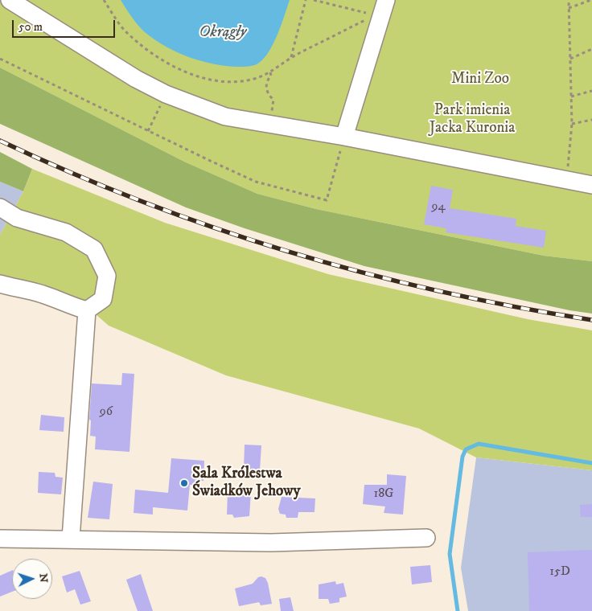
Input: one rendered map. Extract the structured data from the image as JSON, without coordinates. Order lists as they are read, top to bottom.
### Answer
{
  "water": ["Okrągły"],
  "parks": ["Mini Zoo", "Park imienia Jacka Kuronia"],
  "places": ["Sala Królestwa Świadków Jehowy"],
  "house_numbers": [
    "94",
    "96",
    "18G",
    "15D"
  ],
  "scale_bar": "50 m",
  "north": "right"
}
